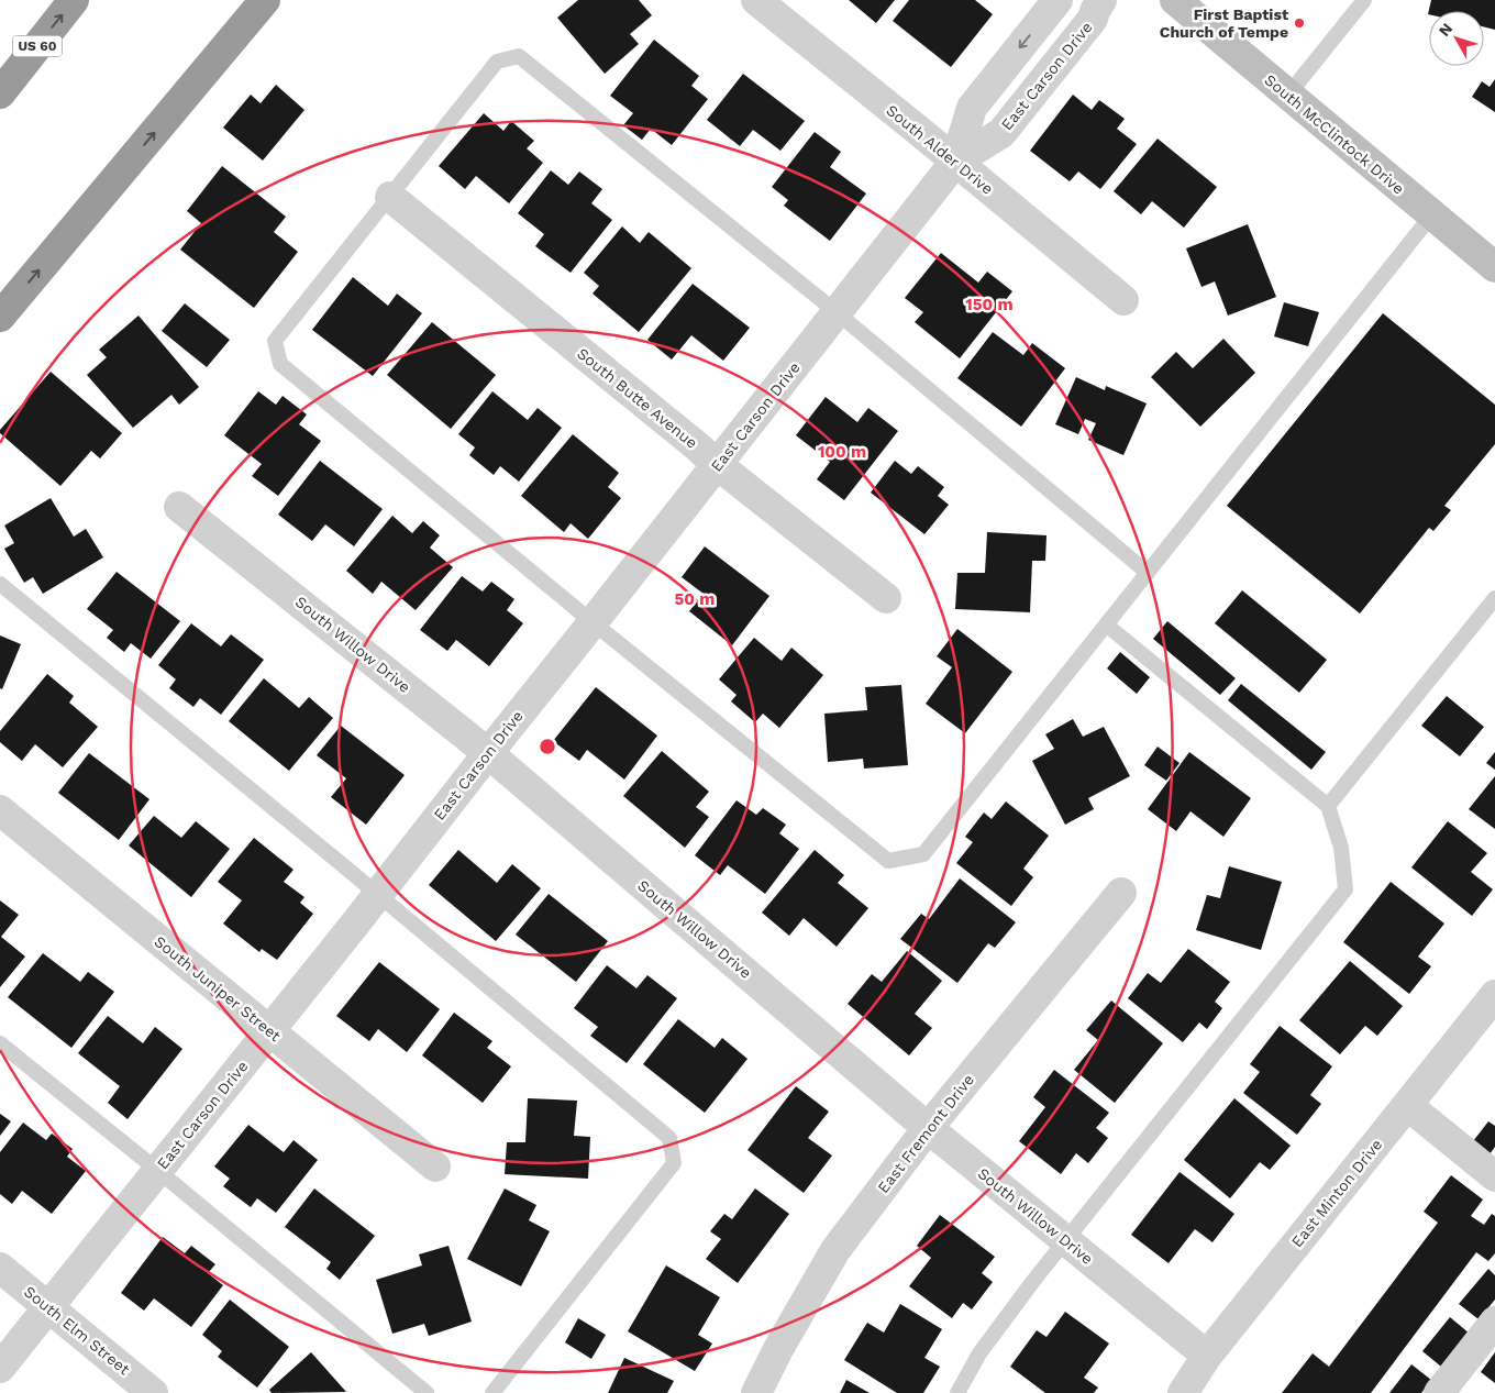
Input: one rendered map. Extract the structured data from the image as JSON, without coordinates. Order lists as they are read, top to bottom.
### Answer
{
  "streets": {
    "highway": ["US 60"],
    "main road": ["South McClintock Drive"],
    "street": [
      "East Carson Drive",
      "South Alder Drive",
      "South Butte Avenue",
      "South Willow Drive",
      "South Juniper Street",
      "East Fremont Drive",
      "East Minton Drive",
      "South Elm Street"
    ]
  },
  "crossings": [
    ["East Carson Drive", "South Alder Drive"],
    ["East Carson Drive", "South Butte Avenue"],
    ["East Carson Drive", "South Willow Drive"],
    ["East Carson Drive", "South Juniper Street"],
    ["East Carson Drive", "South Elm Street"],
    ["South Willow Drive", "East Fremont Drive"],
    ["South Willow Drive", "East Minton Drive"]
  ],
  "places": ["First Baptist Church of Tempe"],
  "north": "top left",
  "rings": ["150 m", "100 m", "50 m"]
}
